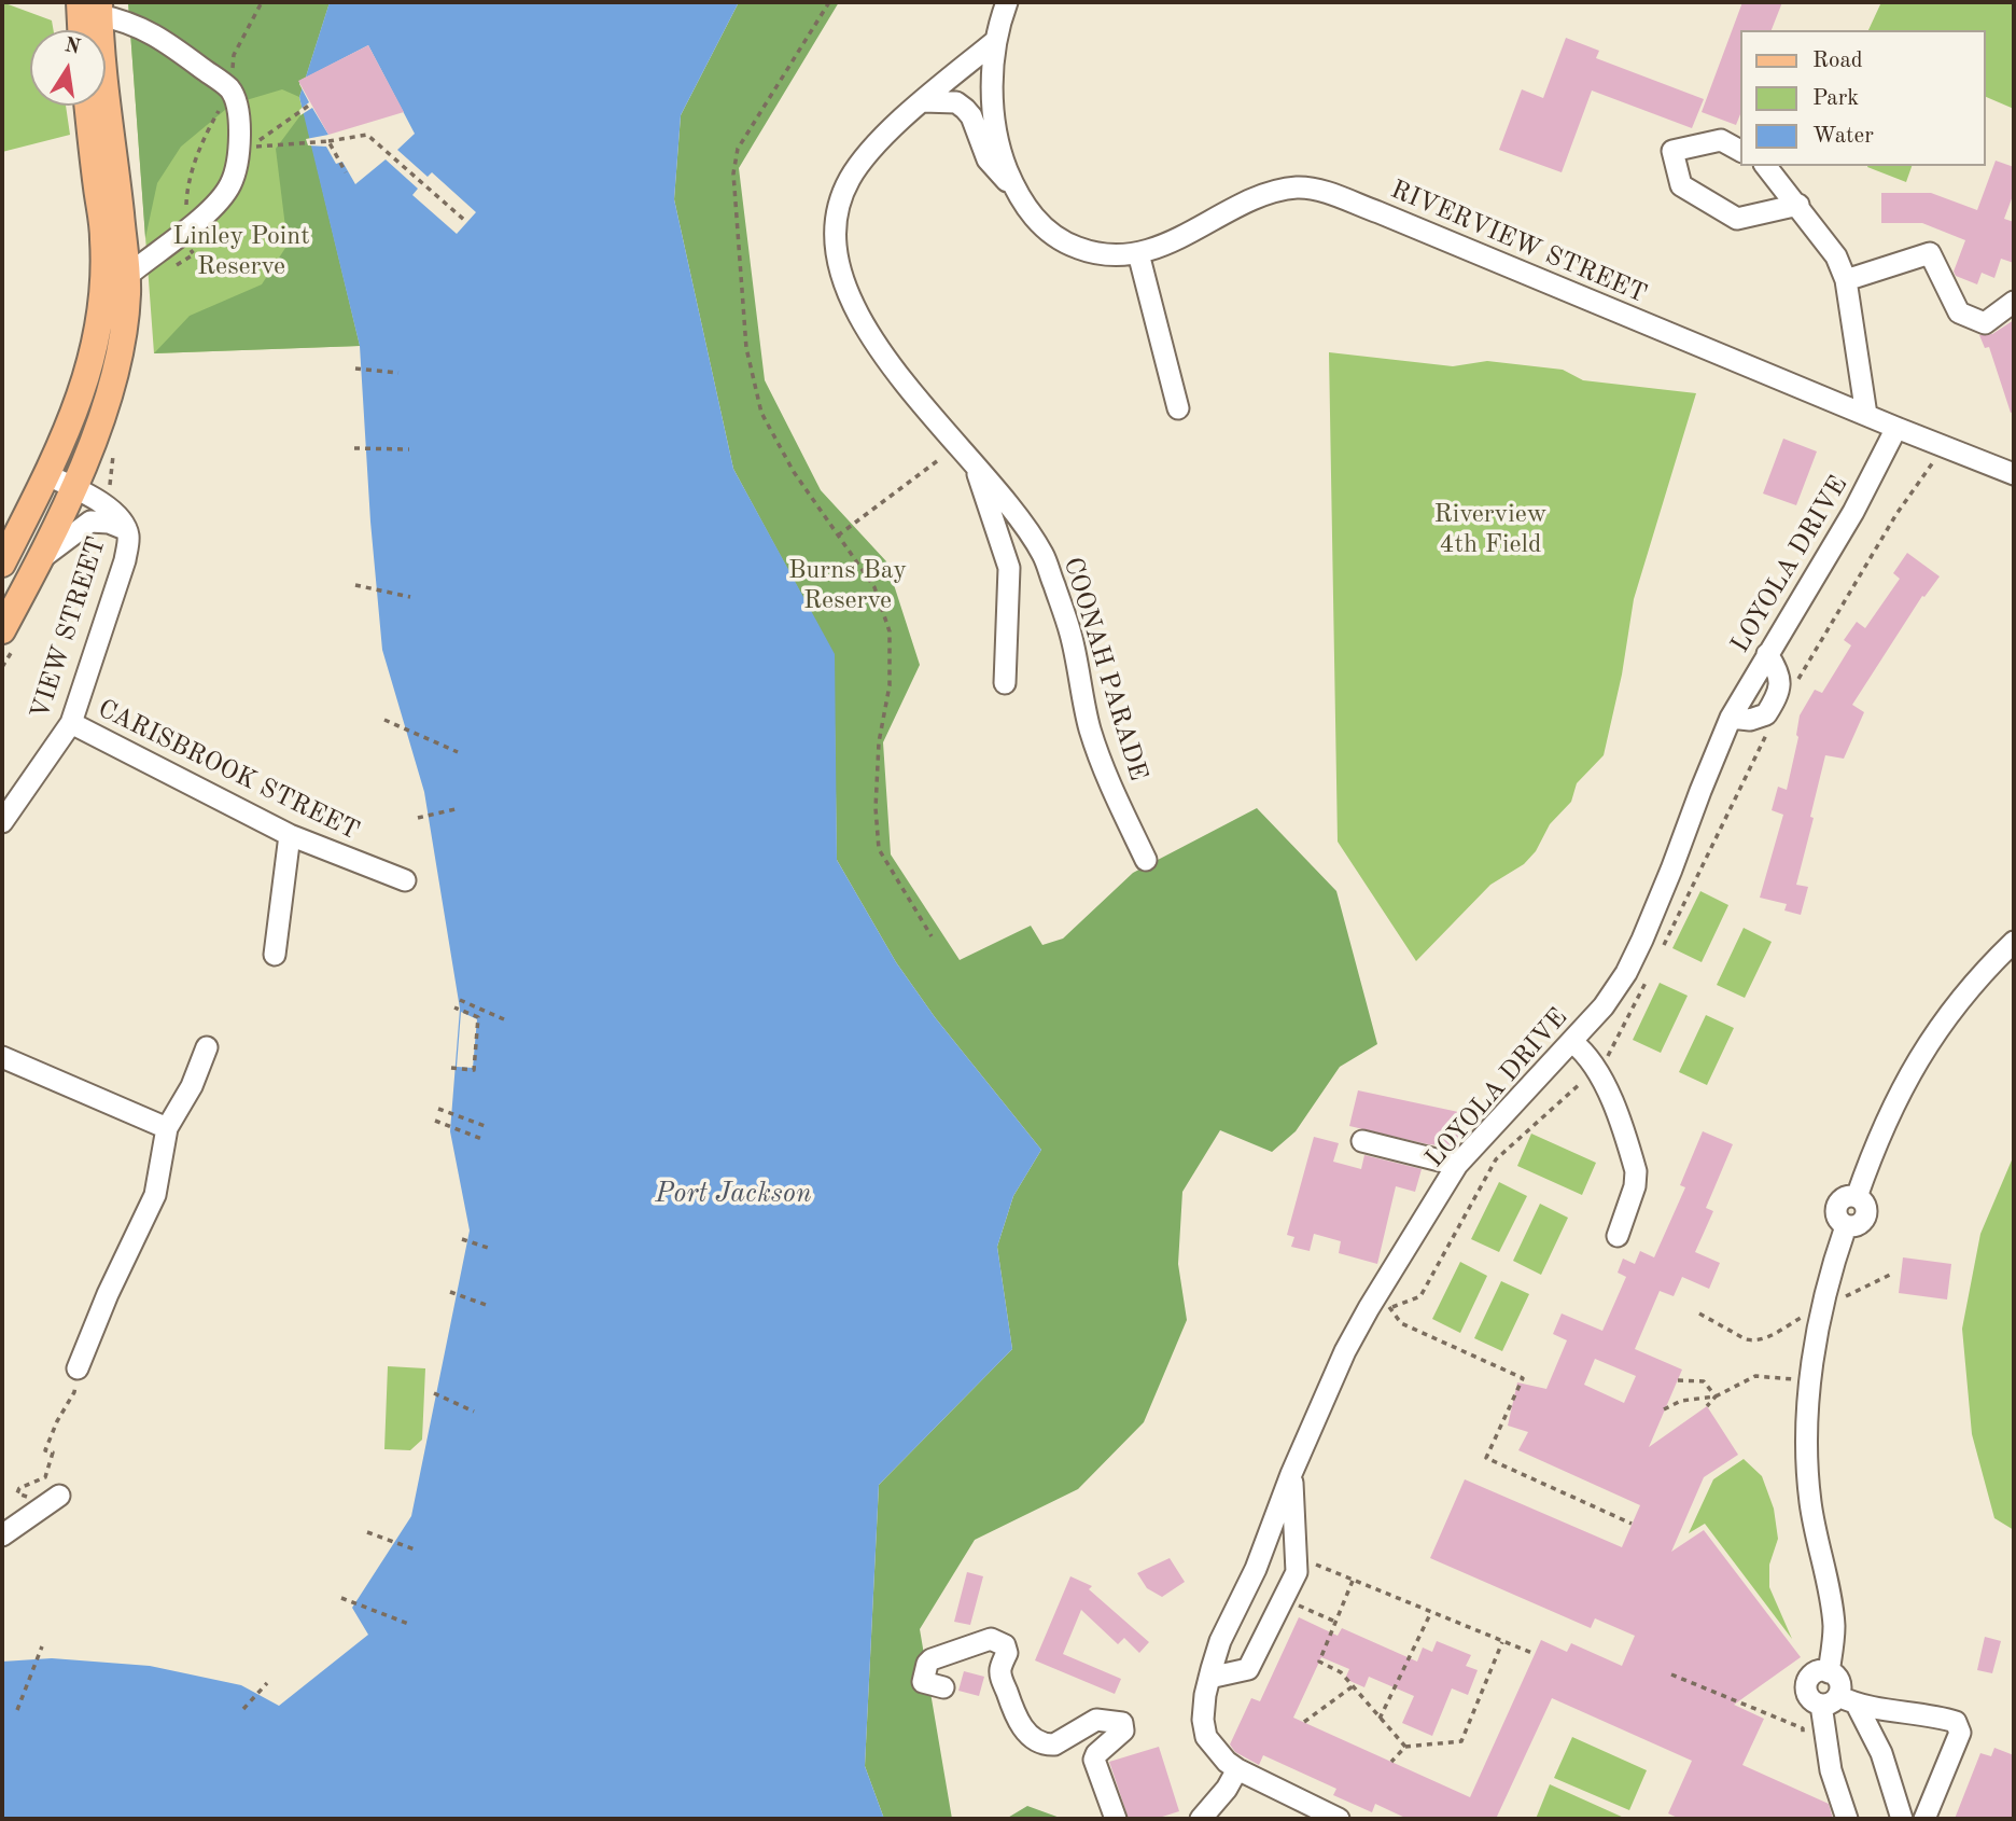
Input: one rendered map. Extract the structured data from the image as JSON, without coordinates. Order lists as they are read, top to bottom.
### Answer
{
  "streets": {
    "street": [
      "RIVERVIEW STREET",
      "LOYOLA DRIVE",
      "VIEW STREET",
      "COONAH PARADE",
      "CARISBROOK STREET"
    ]
  },
  "crossings": [
    ["RIVERVIEW STREET", "LOYOLA DRIVE"],
    ["RIVERVIEW STREET", "COONAH PARADE"],
    ["VIEW STREET", "CARISBROOK STREET"]
  ],
  "water": ["Port Jackson"],
  "parks": ["Linley Point Reserve", "Riverview 4th Field", "Burns Bay Reserve"],
  "legend": ["Road", "Park", "Water"],
  "north": "top"
}
